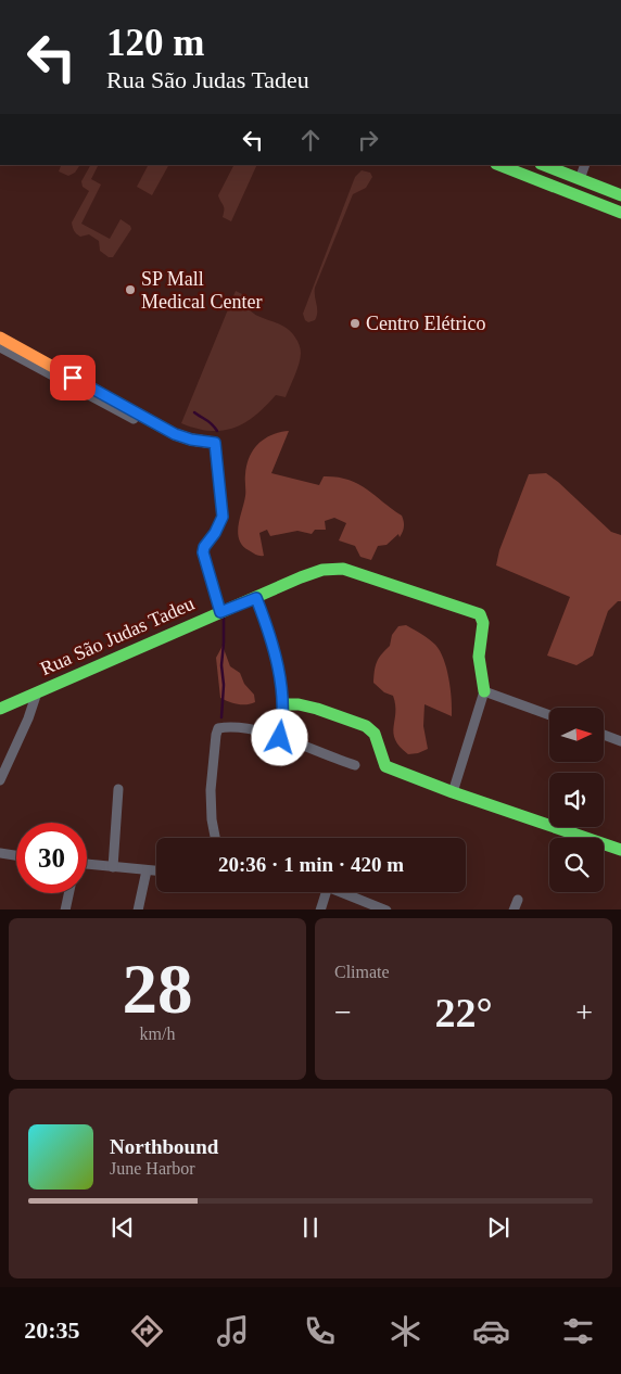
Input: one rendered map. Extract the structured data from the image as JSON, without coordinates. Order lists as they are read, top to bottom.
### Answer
{
  "streets": {
    "street": ["Rua São Judas Tadeu"]
  },
  "places": ["SP Mall Medical Center", "Centro Elétrico"],
  "north": "right",
  "page": {
    "turn": ["120 m", "Rua São Judas Tadeu"],
    "limit": "30",
    "trip": "20:36 · 1 min · 420 m",
    "tile": [
      ["28", "km/h"],
      "Climate"
    ],
    "heat": ["−", "22°", "+"],
    "song": ["Northbound", "June Harbor"],
    "tabs": "20:35"
  }
}
